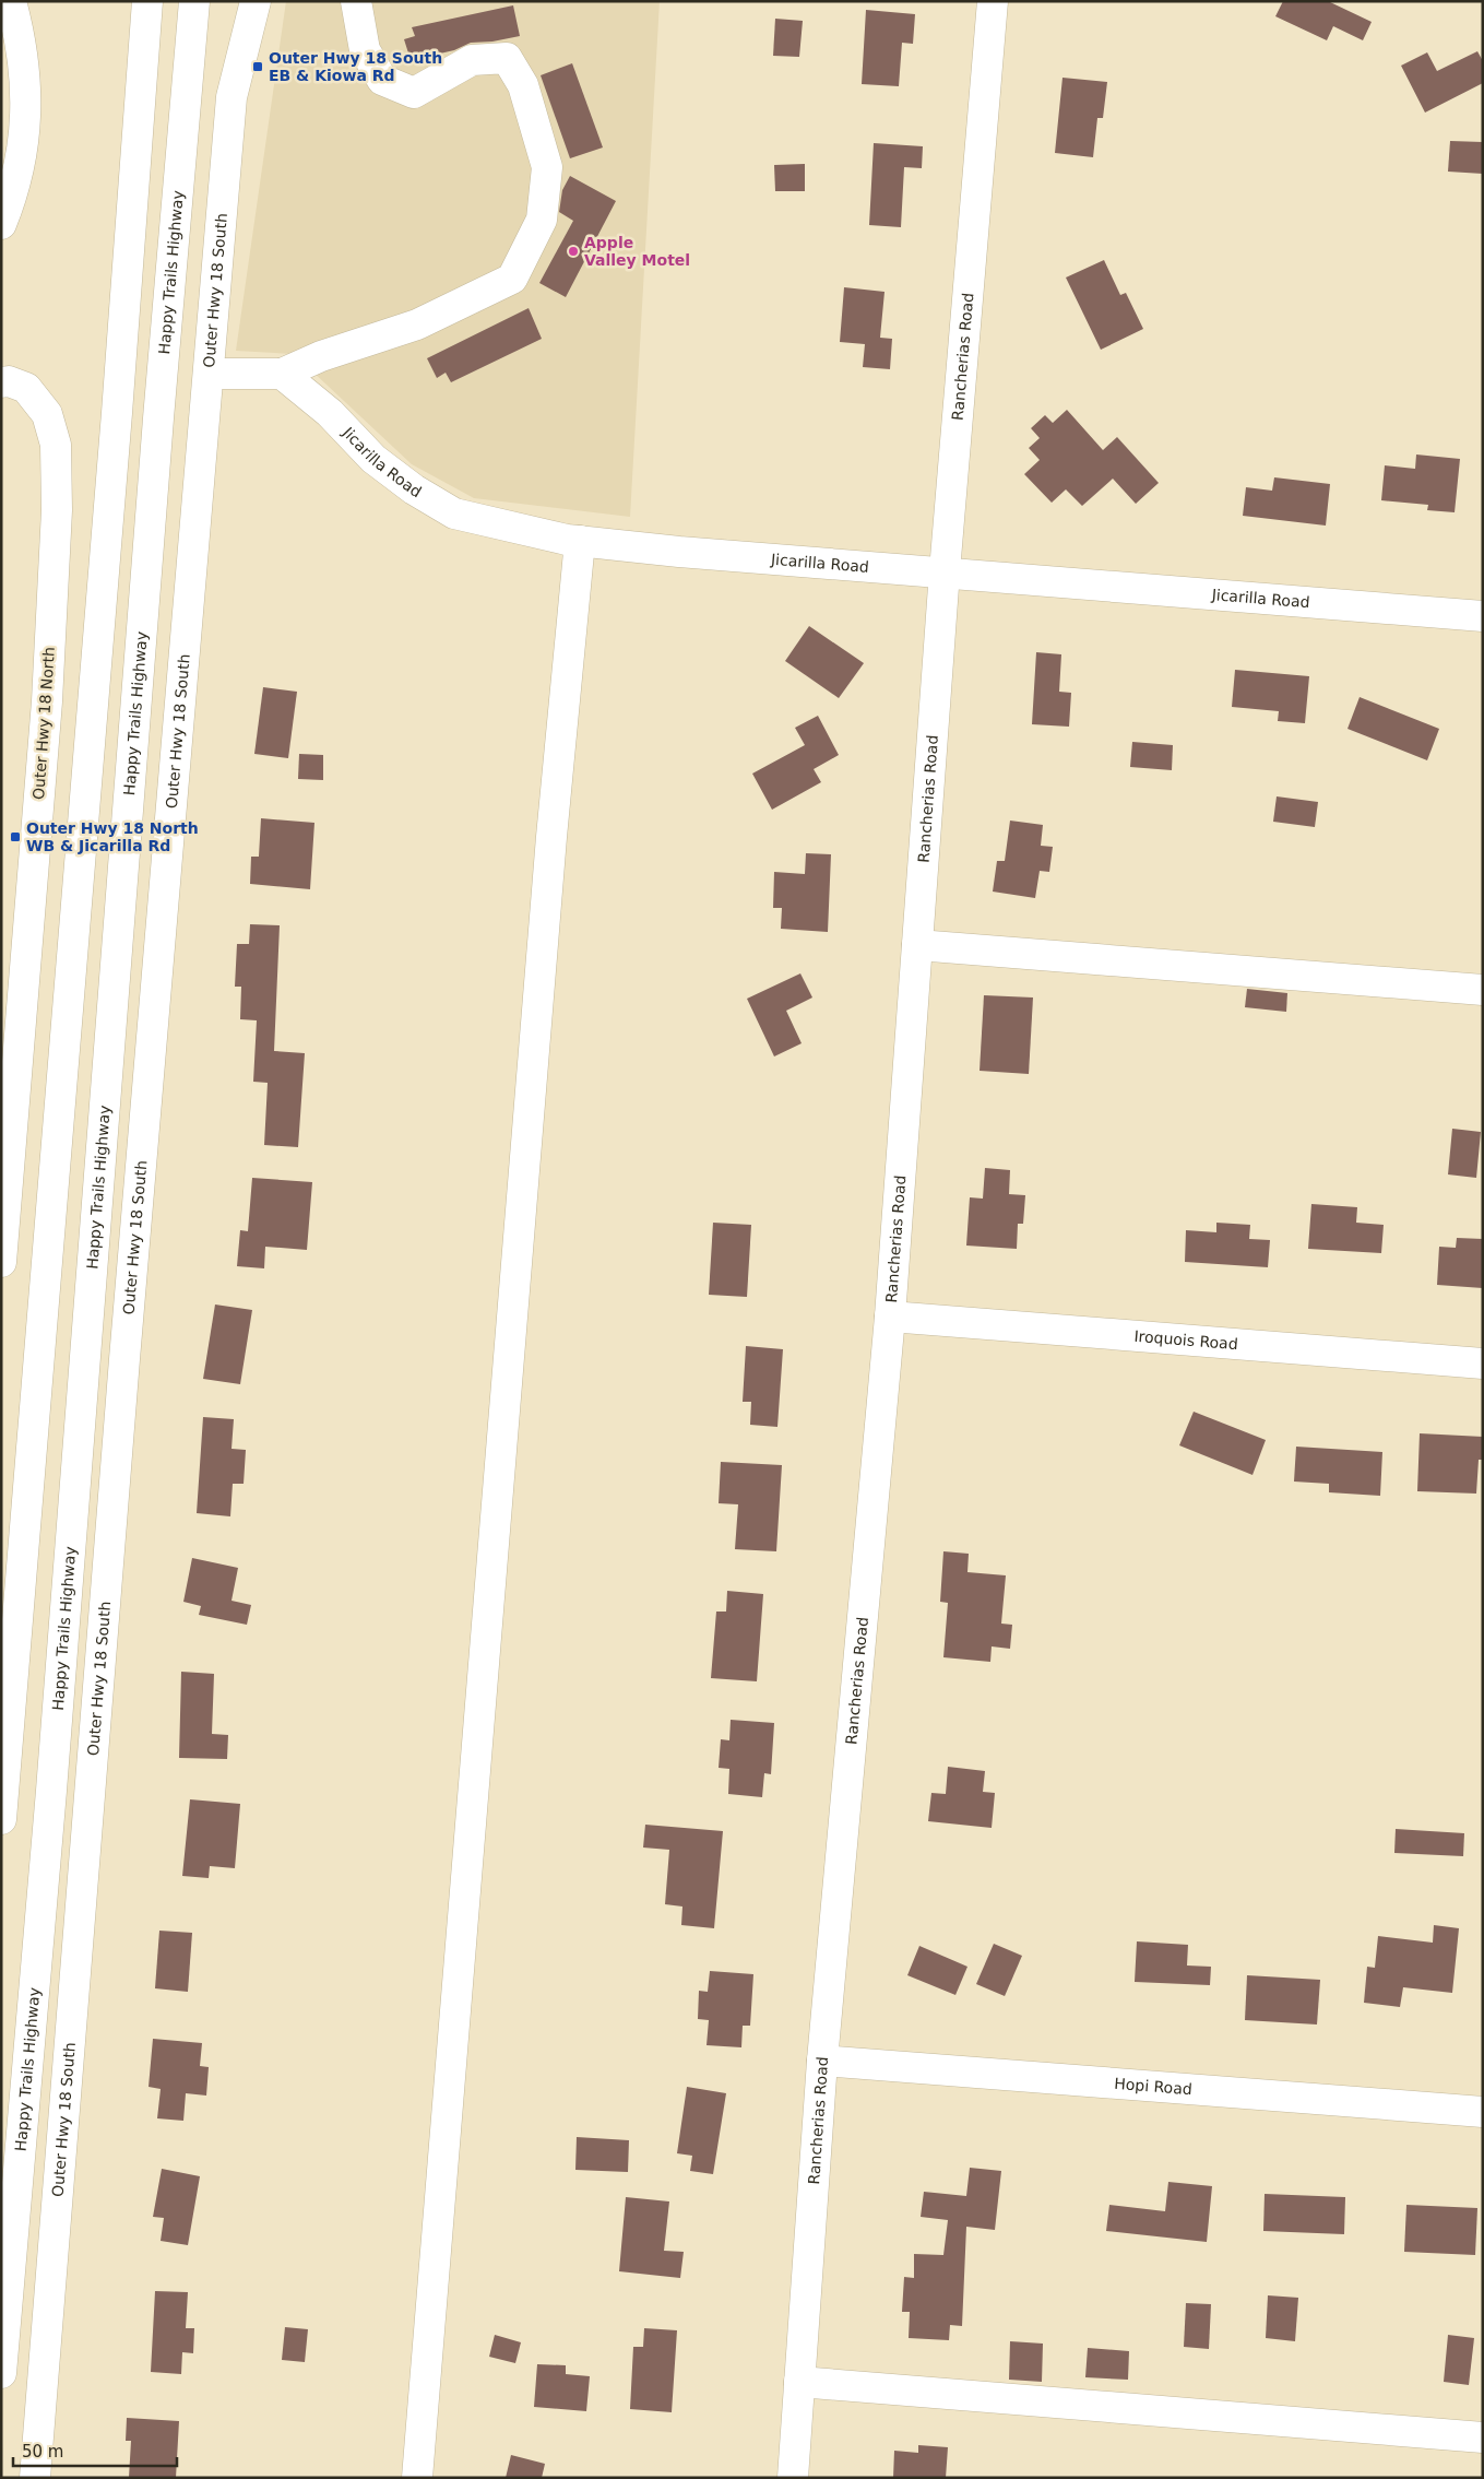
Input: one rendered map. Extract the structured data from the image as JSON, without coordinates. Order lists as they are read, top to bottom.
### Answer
{
  "streets": {
    "street": [
      "Happy Trails Highway",
      "Outer Hwy 18 South",
      "Rancherias Road",
      "Jicarilla Road",
      "Outer Hwy 18 North",
      "Iroquois Road",
      "Hopi Road"
    ]
  },
  "crossings": [
    ["Rancherias Road", "Jicarilla Road"],
    ["Rancherias Road", "Iroquois Road"],
    ["Rancherias Road", "Hopi Road"]
  ],
  "places": {
    "transit": ["Outer Hwy 18 South EB & Kiowa Rd", "Outer Hwy 18 North WB & Jicarilla Rd"],
    "other": ["Apple Valley Motel"]
  },
  "scale_bar": "50 m"
}
